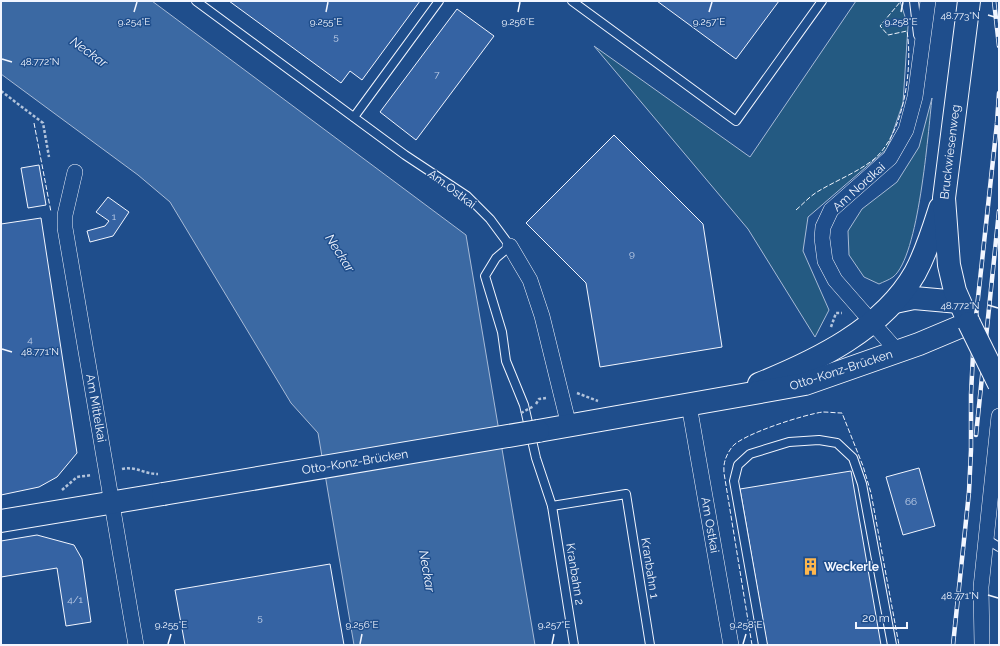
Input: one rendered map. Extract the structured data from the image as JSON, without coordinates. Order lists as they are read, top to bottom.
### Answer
{
  "streets": {
    "main road": ["Bruckwiesenweg", "Otto-Konz-Brücken"],
    "street": ["Am Nordkai", "Am Ostkai", "Am Mittelkai"],
    "lane": ["Kranbahn 1", "Kranbahn 2"]
  },
  "crossings": [
    ["Bruckwiesenweg", "Otto-Konz-Brücken"],
    ["Am Nordkai", "Otto-Konz-Brücken"],
    ["Am Ostkai", "Otto-Konz-Brücken"],
    ["Am Ostkai", "Kranbahn 2"],
    ["Otto-Konz-Brücken", "Am Mittelkai"],
    ["Kranbahn 1", "Kranbahn 2"]
  ],
  "water": ["Neckar"],
  "places": {
    "building": ["Weckerle"]
  },
  "house_numbers": [
    "5",
    "7",
    "1",
    "9",
    "4",
    "66",
    "4/1",
    "5"
  ],
  "scale_bar": "20 m",
  "coordinates": [
    "48.773°N",
    "9.254°E",
    "9.255°E",
    "9.256°E",
    "9.257°E",
    "9.258°E",
    "48.772°N",
    "48.771°N"
  ]
}
